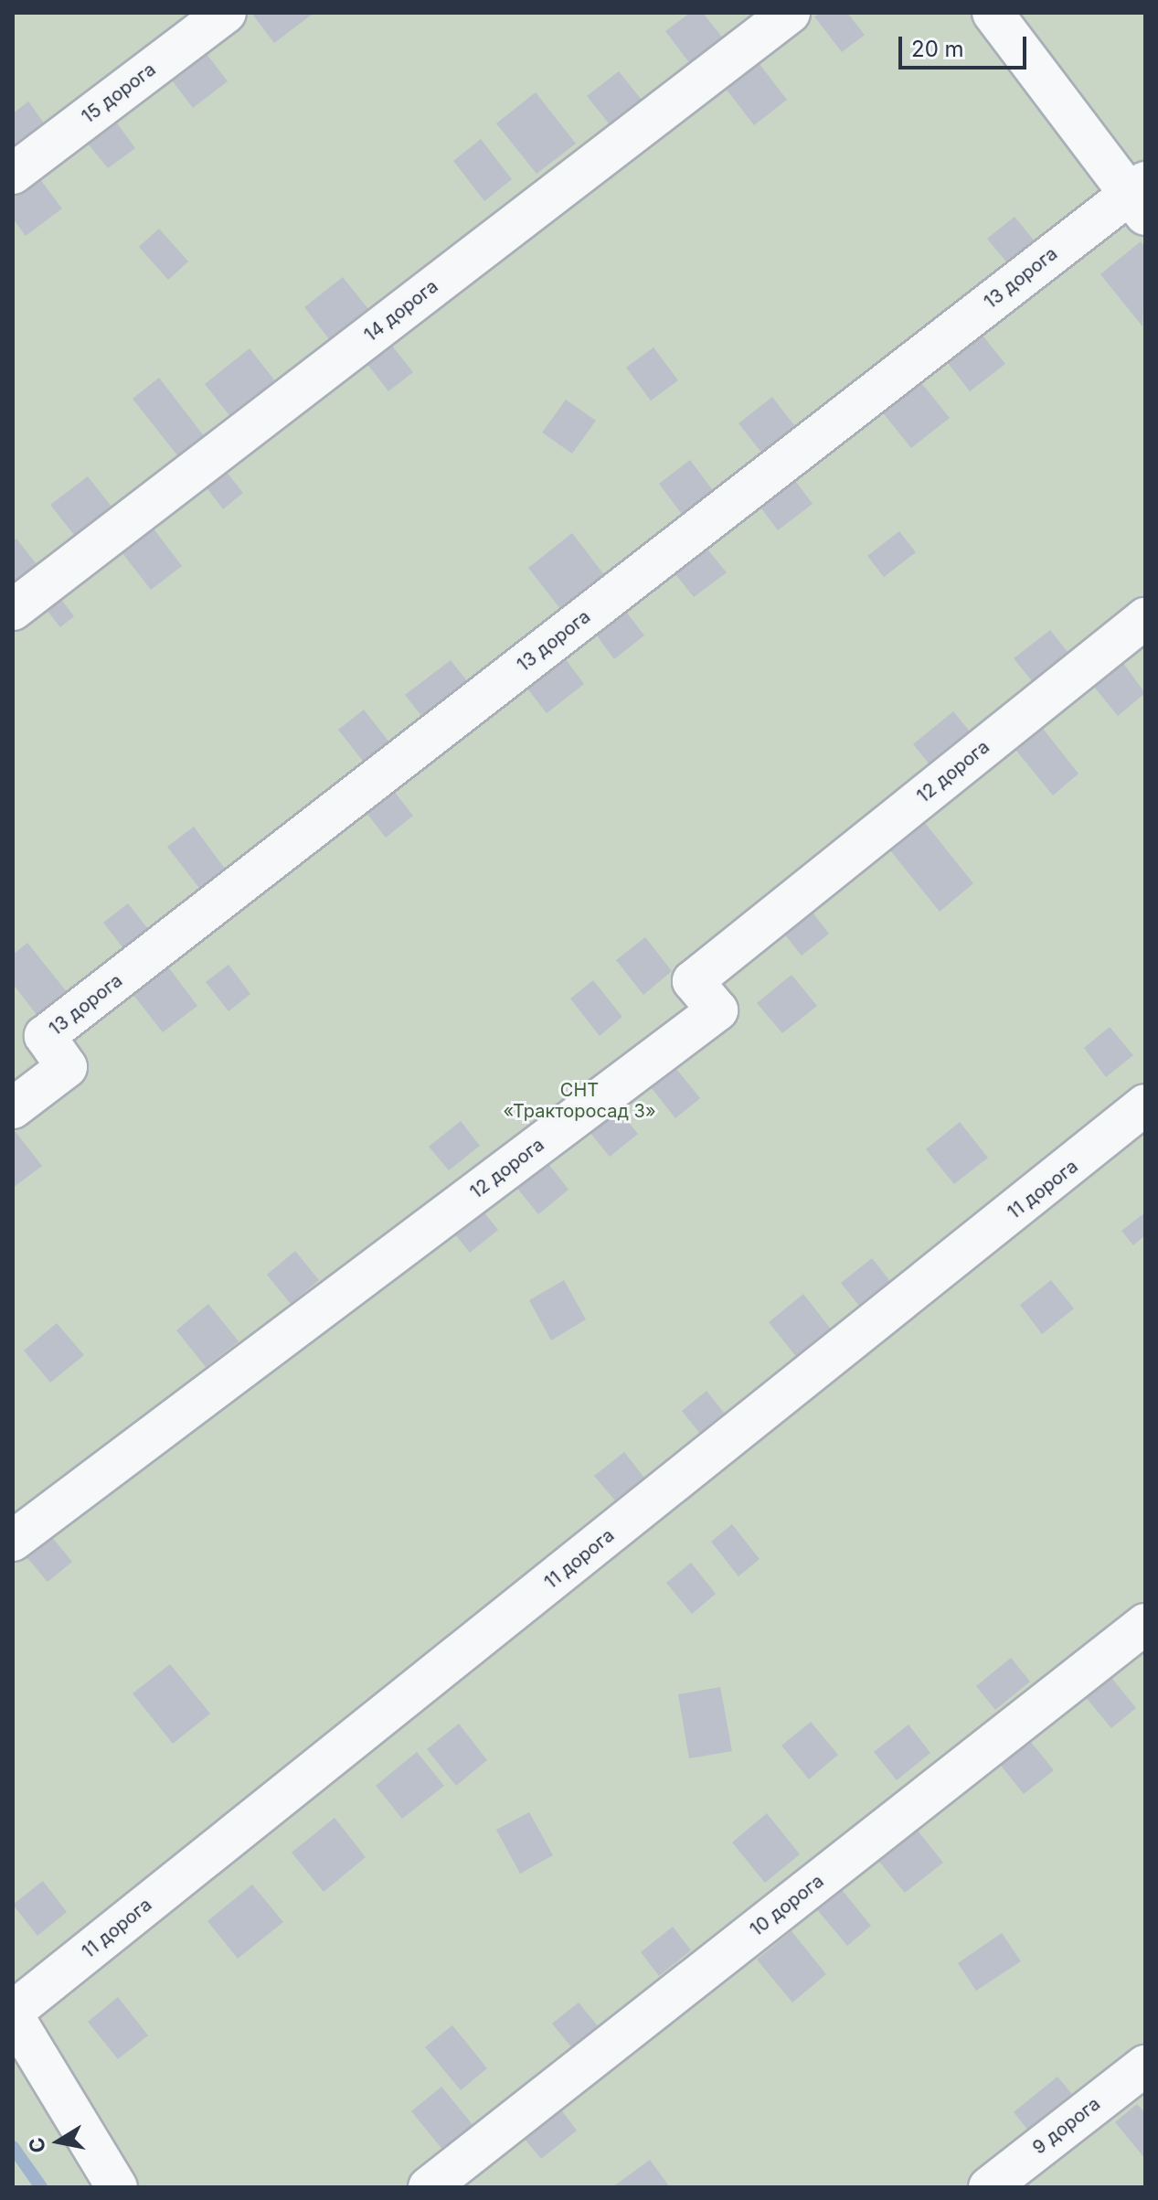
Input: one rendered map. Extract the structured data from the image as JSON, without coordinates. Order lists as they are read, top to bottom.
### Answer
{
  "streets": {
    "street": [
      "15 дорога",
      "13 дорога",
      "14 дорога",
      "12 дорога",
      "11 дорога",
      "10 дорога",
      "9 дорога"
    ]
  },
  "parks": ["СНТ «Тракторосад 3»"],
  "scale_bar": "20 m",
  "north": "left"
}
